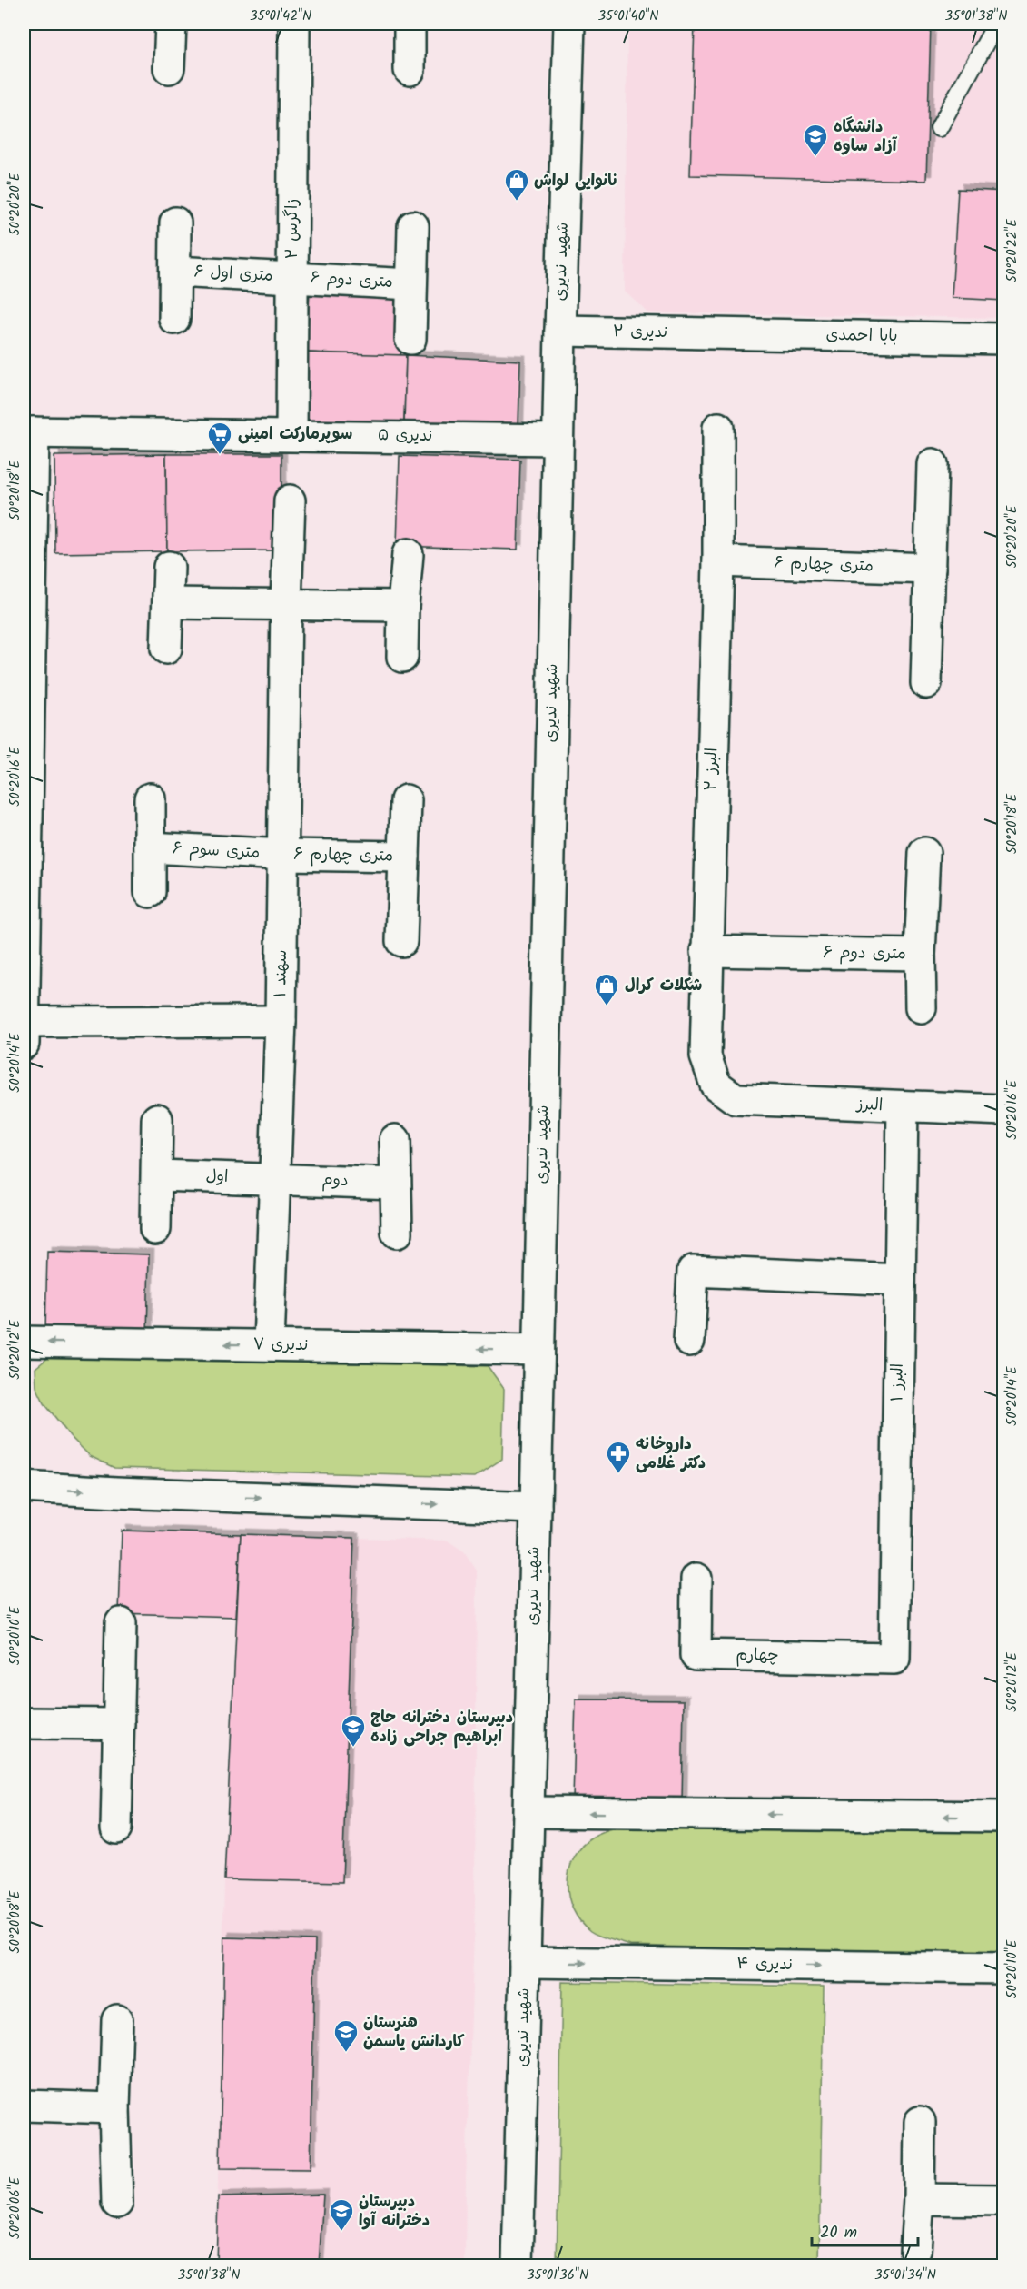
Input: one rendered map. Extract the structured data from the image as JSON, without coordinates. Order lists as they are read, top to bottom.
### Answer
{
  "streets": {
    "street": [
      "زاگرس ۲",
      "شهید ندیری",
      "۶ متری اول",
      "۶ متری دوم",
      "ندیری ۲",
      "بابا احمدی",
      "ندیری ۵",
      "۶ متری چهارم",
      "البرز ۲",
      "۶ متری سوم",
      "سهند ۱",
      "البرز",
      "اول",
      "دوم",
      "ندیری ۷",
      "البرز ۱",
      "چهارم",
      "ندیری ۴"
    ]
  },
  "crossings": [
    ["زاگرس ۲", "۶ متری اول"],
    ["زاگرس ۲", "۶ متری دوم"],
    ["زاگرس ۲", "ندیری ۵"],
    ["شهید ندیری", "ندیری ۲"],
    ["شهید ندیری", "ندیری ۵"],
    ["شهید ندیری", "ندیری ۷"],
    ["شهید ندیری", "ندیری ۴"],
    ["۶ متری اول", "۶ متری دوم"],
    ["۶ متری دوم", "البرز ۲"],
    ["ندیری ۲", "بابا احمدی"],
    ["۶ متری چهارم", "البرز ۲"],
    ["۶ متری چهارم", "۶ متری سوم"],
    ["۶ متری چهارم", "سهند ۱"],
    ["البرز ۲", "البرز"],
    ["۶ متری سوم", "سهند ۱"],
    ["سهند ۱", "اول"],
    ["سهند ۱", "دوم"],
    ["سهند ۱", "ندیری ۷"],
    ["البرز", "البرز ۱"],
    ["اول", "دوم"],
    ["البرز ۱", "چهارم"]
  ],
  "places": {
    "school or university": [
      "دانشگاه آزاد ساوه",
      "دبیرستان دخترانه حاج ابراهیم جراحی زاده",
      "هنرستان کاردانش یاسمن",
      "دبیرستان دخترانه آوا"
    ],
    "shop": ["نانوایی لواش", "شکلات کرال"],
    "supermarket": ["سوپرمارکت امینی"],
    "pharmacy": ["داروخانه دکتر غلامی"]
  },
  "scale_bar": "20 m",
  "coordinates": [
    "35°01'42\"N",
    "35°01'40\"N",
    "35°01'38\"N",
    "50°20'20\"E",
    "50°20'22\"E",
    "50°20'18\"E",
    "50°20'16\"E",
    "50°20'14\"E",
    "50°20'12\"E",
    "50°20'10\"E",
    "50°20'08\"E",
    "50°20'06\"E",
    "35°01'36\"N",
    "35°01'34\"N"
  ]
}
